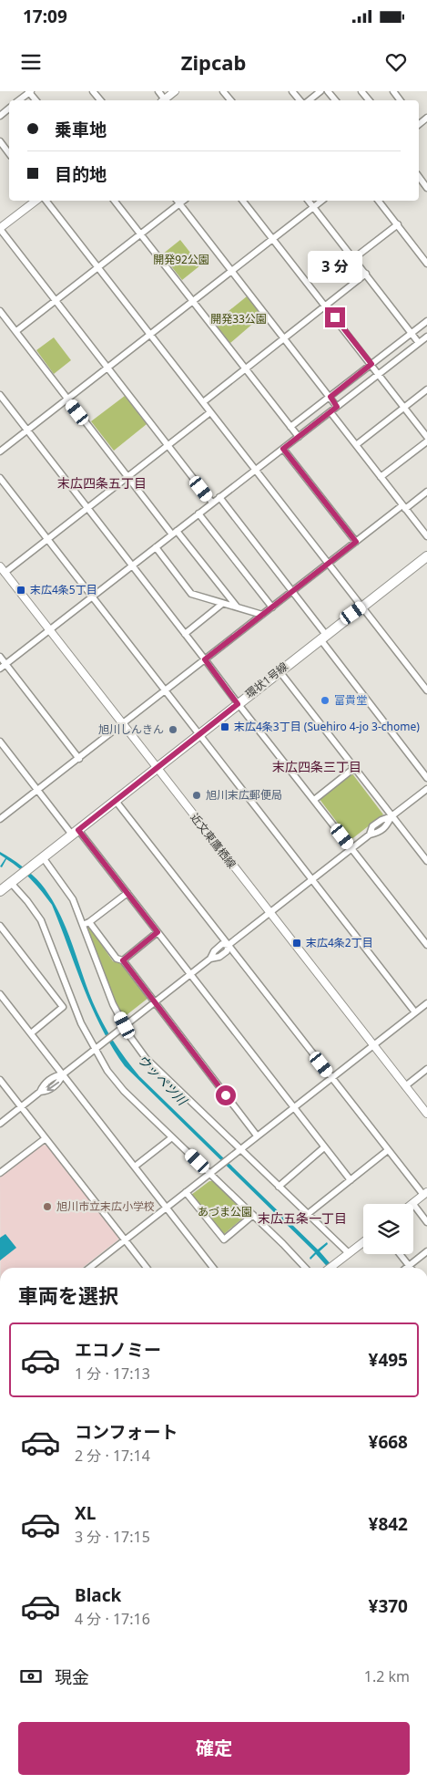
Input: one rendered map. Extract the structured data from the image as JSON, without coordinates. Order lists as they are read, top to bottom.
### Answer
{
  "streets": {
    "main road": ["環状1号線"],
    "street": ["近文東鷹栖線"]
  },
  "crossings": [
    ["環状1号線", "近文東鷹栖線"]
  ],
  "districts": ["末広四条五丁目", "末広四条三丁目", "末広五条一丁目"],
  "water": ["ウッペツ川"],
  "parks": ["開発92公園", "開発33公園", "あづま公園"],
  "places": {
    "transit": ["末広4条5丁目", "末広4条3丁目 (Suehiro 4-jo 3-chome)", "末広4条2丁目"],
    "other": [
      "富貴堂",
      "旭川しんきん",
      "旭川末広郵便局",
      "旭川市立末広小学校"
    ]
  },
  "page": {
    "status": "17:09",
    "header": "Zipcab",
    "banner": ["乗車地", "目的地"],
    "bubble": "3 分",
    "heading": "車両を選択",
    "list": [
      {
        "name": "エコノミー",
        "note": "1 分 · 17:13",
        "value": "¥495"
      },
      {
        "name": "コンフォート",
        "note": "2 分 · 17:14",
        "value": "¥668"
      },
      {
        "name": "XL",
        "note": "3 分 · 17:15",
        "value": "¥842"
      },
      {
        "name": "Black",
        "note": "4 分 · 17:16",
        "value": "¥370"
      }
    ],
    "pay": ["現金", "1.2 km"],
    "buttons": "確定"
  }
}
